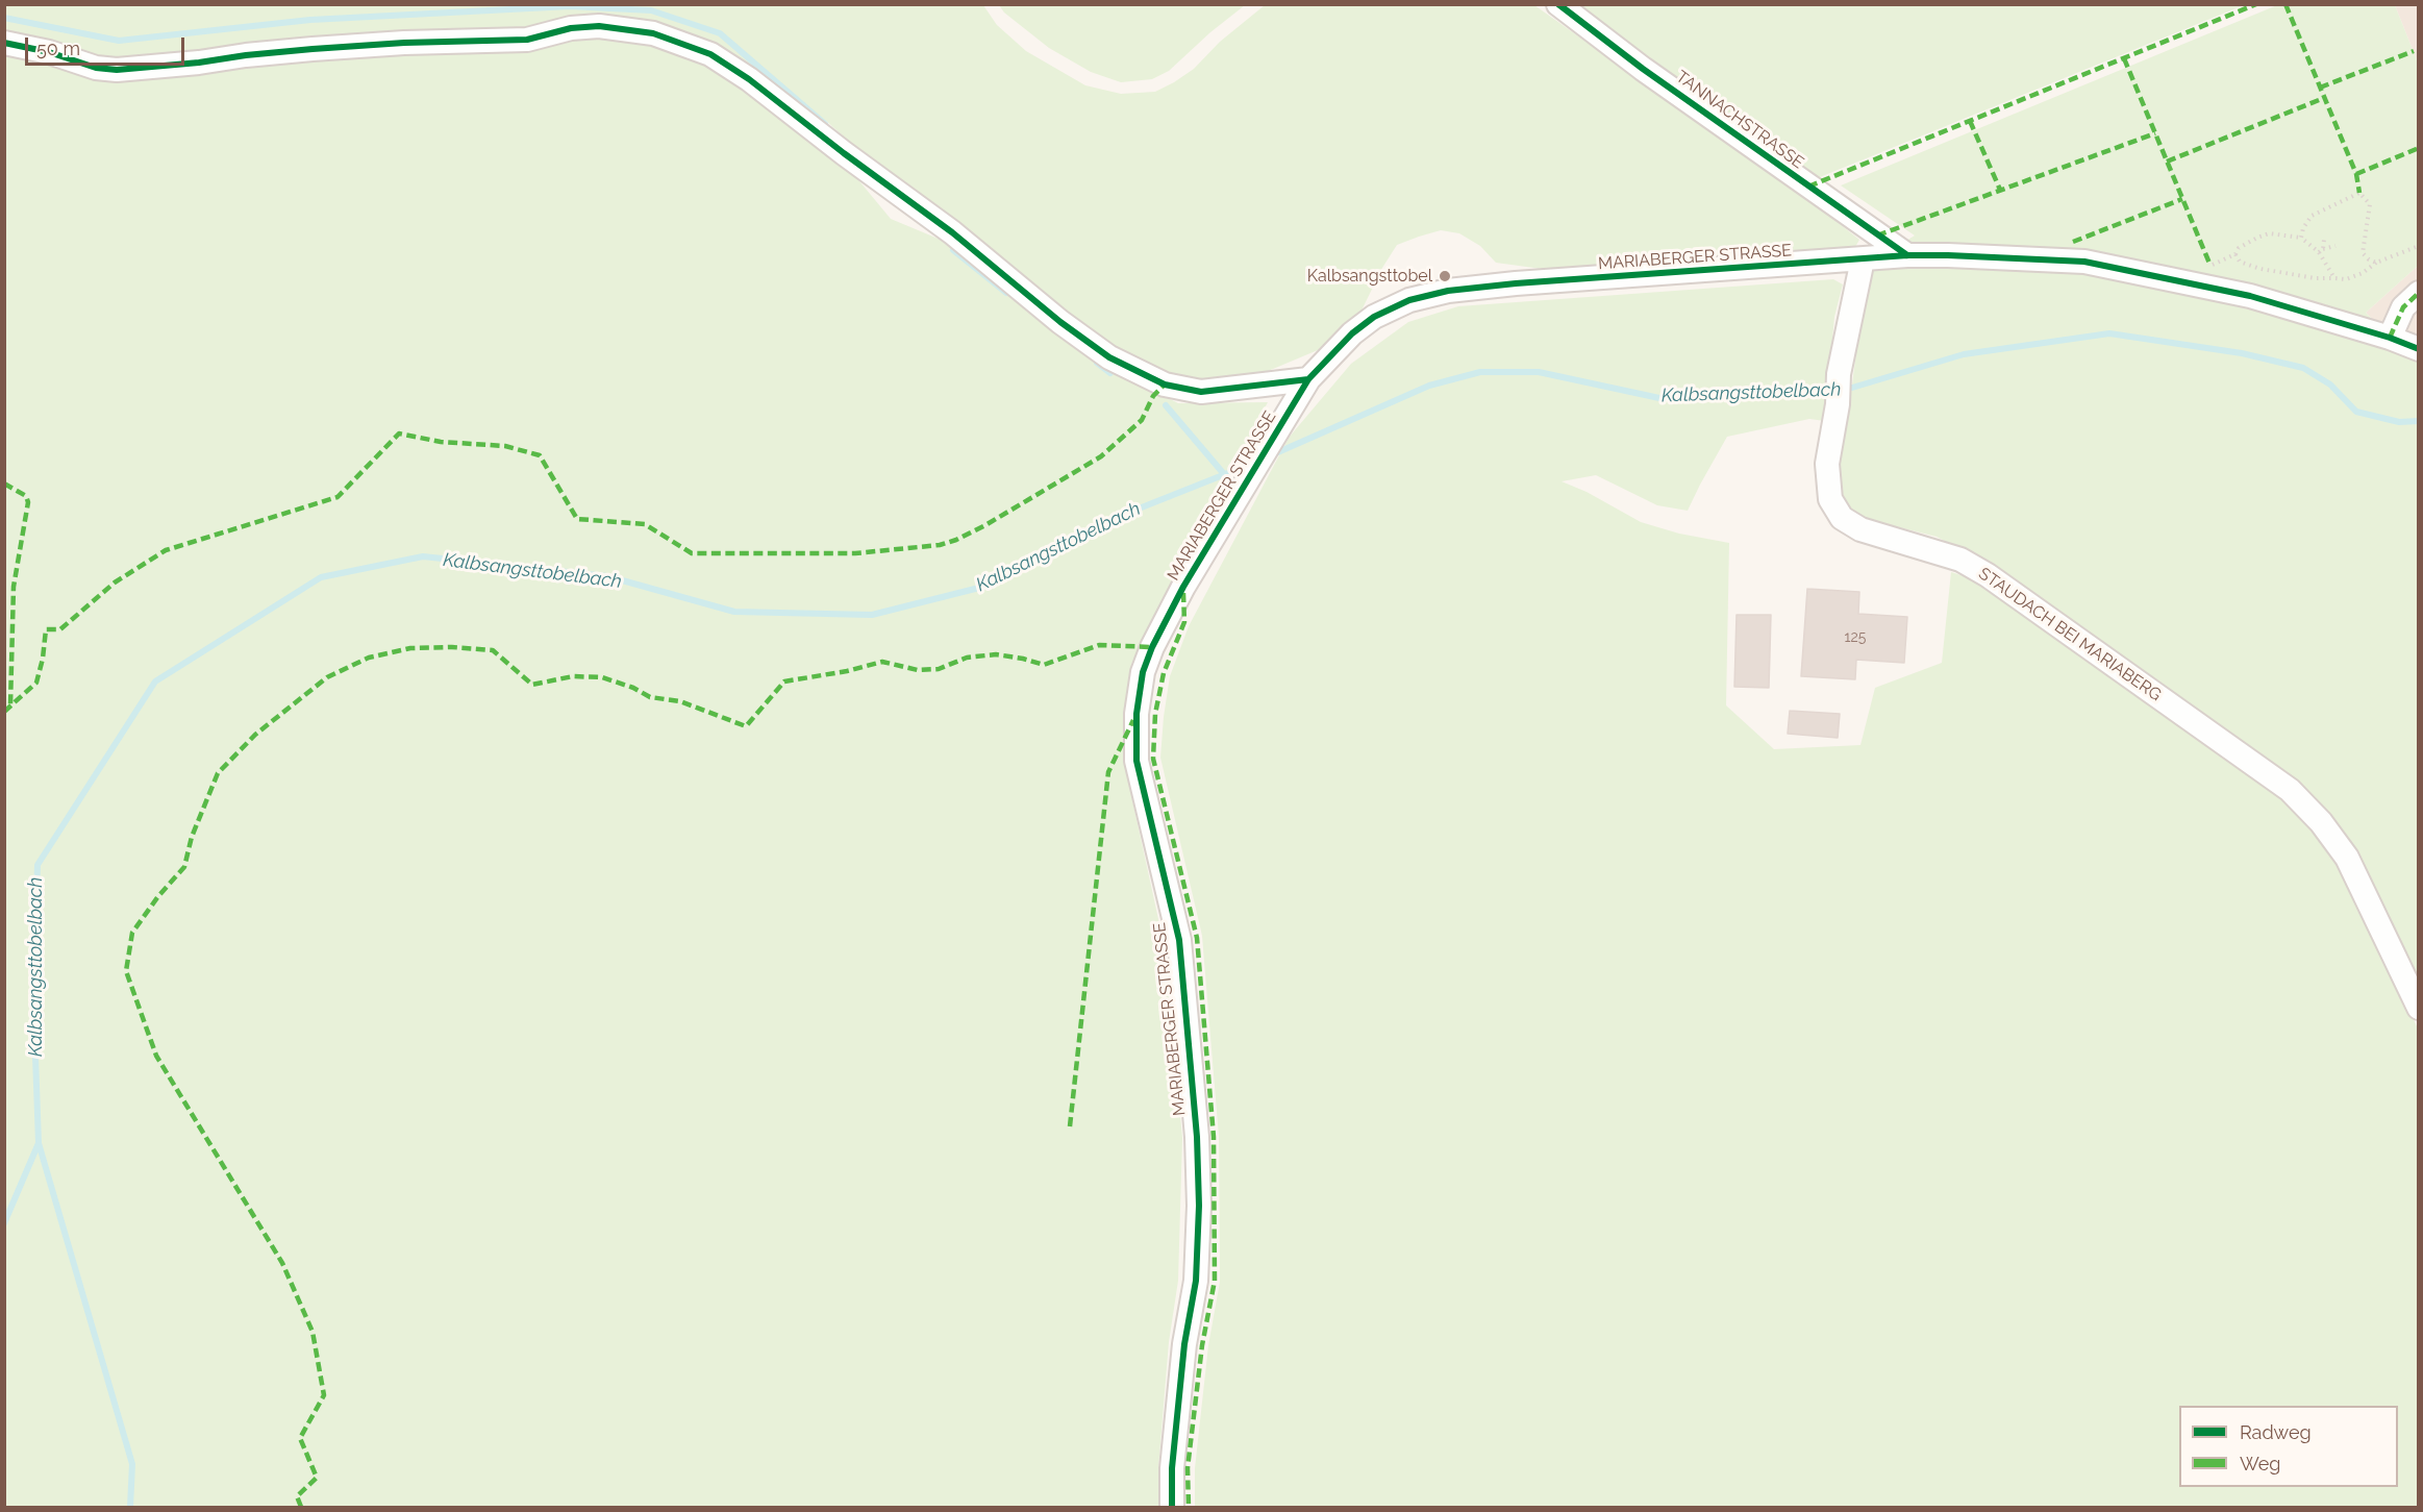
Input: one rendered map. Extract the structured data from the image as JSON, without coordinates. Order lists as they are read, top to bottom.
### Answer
{
  "streets": {
    "street": ["TANNACHSTRASSE", "MARIABERGER STRASSE", "STAUDACH BEI MARIABERG"]
  },
  "crossings": [
    ["TANNACHSTRASSE", "MARIABERGER STRASSE"],
    ["MARIABERGER STRASSE", "STAUDACH BEI MARIABERG"]
  ],
  "water": ["Kalbsangsttobelbach"],
  "places": ["Kalbsangsttobel"],
  "house_numbers": ["125"],
  "legend": ["Radweg", "Weg"],
  "scale_bar": "50 m"
}
